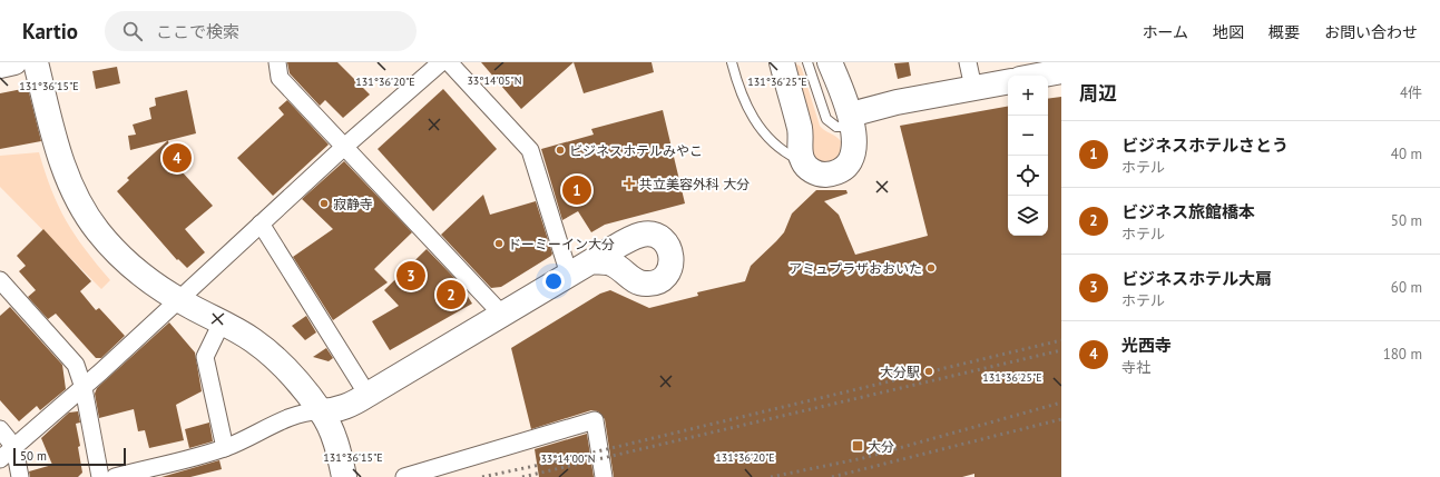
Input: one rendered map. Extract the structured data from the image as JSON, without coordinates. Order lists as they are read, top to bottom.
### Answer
{
  "places": {
    "other": [
      "ビジネスホテルみやこ",
      "寂静寺",
      "ドーミーイン大分",
      "アミュプラザおおいた",
      "大分駅"
    ],
    "health": ["共立美容外科 大分"],
    "transit": ["大分"]
  },
  "scale_bar": "50 m",
  "page": {
    "header": "Kartio",
    "search": "ここで検索",
    "nav": [
      "ホーム",
      "地図",
      "概要",
      "お問い合わせ"
    ],
    "heading": ["周辺", "4件"],
    "map_buttons": ["+", "−"],
    "list": [
      {
        "mark": "1",
        "name": "ビジネスホテルさとう",
        "note": "ホテル",
        "value": "40 m"
      },
      {
        "mark": "2",
        "name": "ビジネス旅館橋本",
        "note": "ホテル",
        "value": "50 m"
      },
      {
        "mark": "3",
        "name": "ビジネスホテル大扇",
        "note": "ホテル",
        "value": "60 m"
      },
      {
        "mark": "4",
        "name": "光西寺",
        "note": "寺社",
        "value": "180 m"
      }
    ],
    "pins": [
      "4",
      "1",
      "3",
      "2"
    ],
    "scale": "50 m"
  },
  "coordinates": [
    "33°14'05\"N",
    "131°36'20\"E",
    "131°36'25\"E",
    "131°36'15\"E",
    "33°14'00\"N"
  ]
}
